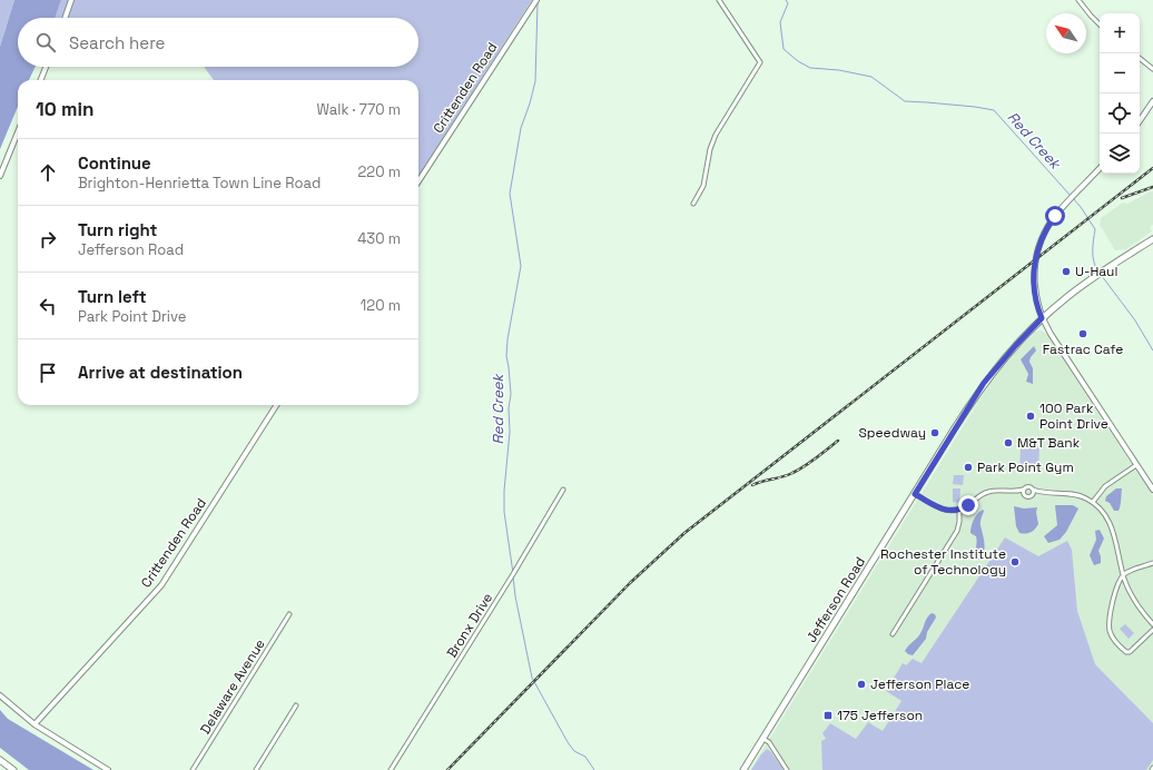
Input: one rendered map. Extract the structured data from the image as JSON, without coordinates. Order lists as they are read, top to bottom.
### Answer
{
  "streets": {
    "main road": ["Jefferson Road"],
    "street": ["Crittenden Road", "Bronx Drive", "Delaware Avenue"]
  },
  "water": ["Red Creek"],
  "places": {
    "other": [
      "U-Haul",
      "Fastrac Cafe",
      "100 Park Point Drive",
      "Speedway",
      "M&T Bank",
      "Park Point Gym",
      "Rochester Institute of Technology",
      "Jefferson Place"
    ],
    "transit": ["175 Jefferson"]
  },
  "north": "top left",
  "page": {
    "map_buttons": ["+", "−"],
    "search": "Search here",
    "heading": ["10 min", "Walk · 770 m"],
    "list": [
      ["Continue", "Brighton-Henrietta Town Line Road", "220 m"],
      ["Turn right", "Jefferson Road", "430 m"],
      ["Turn left", "Park Point Drive", "120 m"],
      "Arrive at destination"
    ]
  }
}
